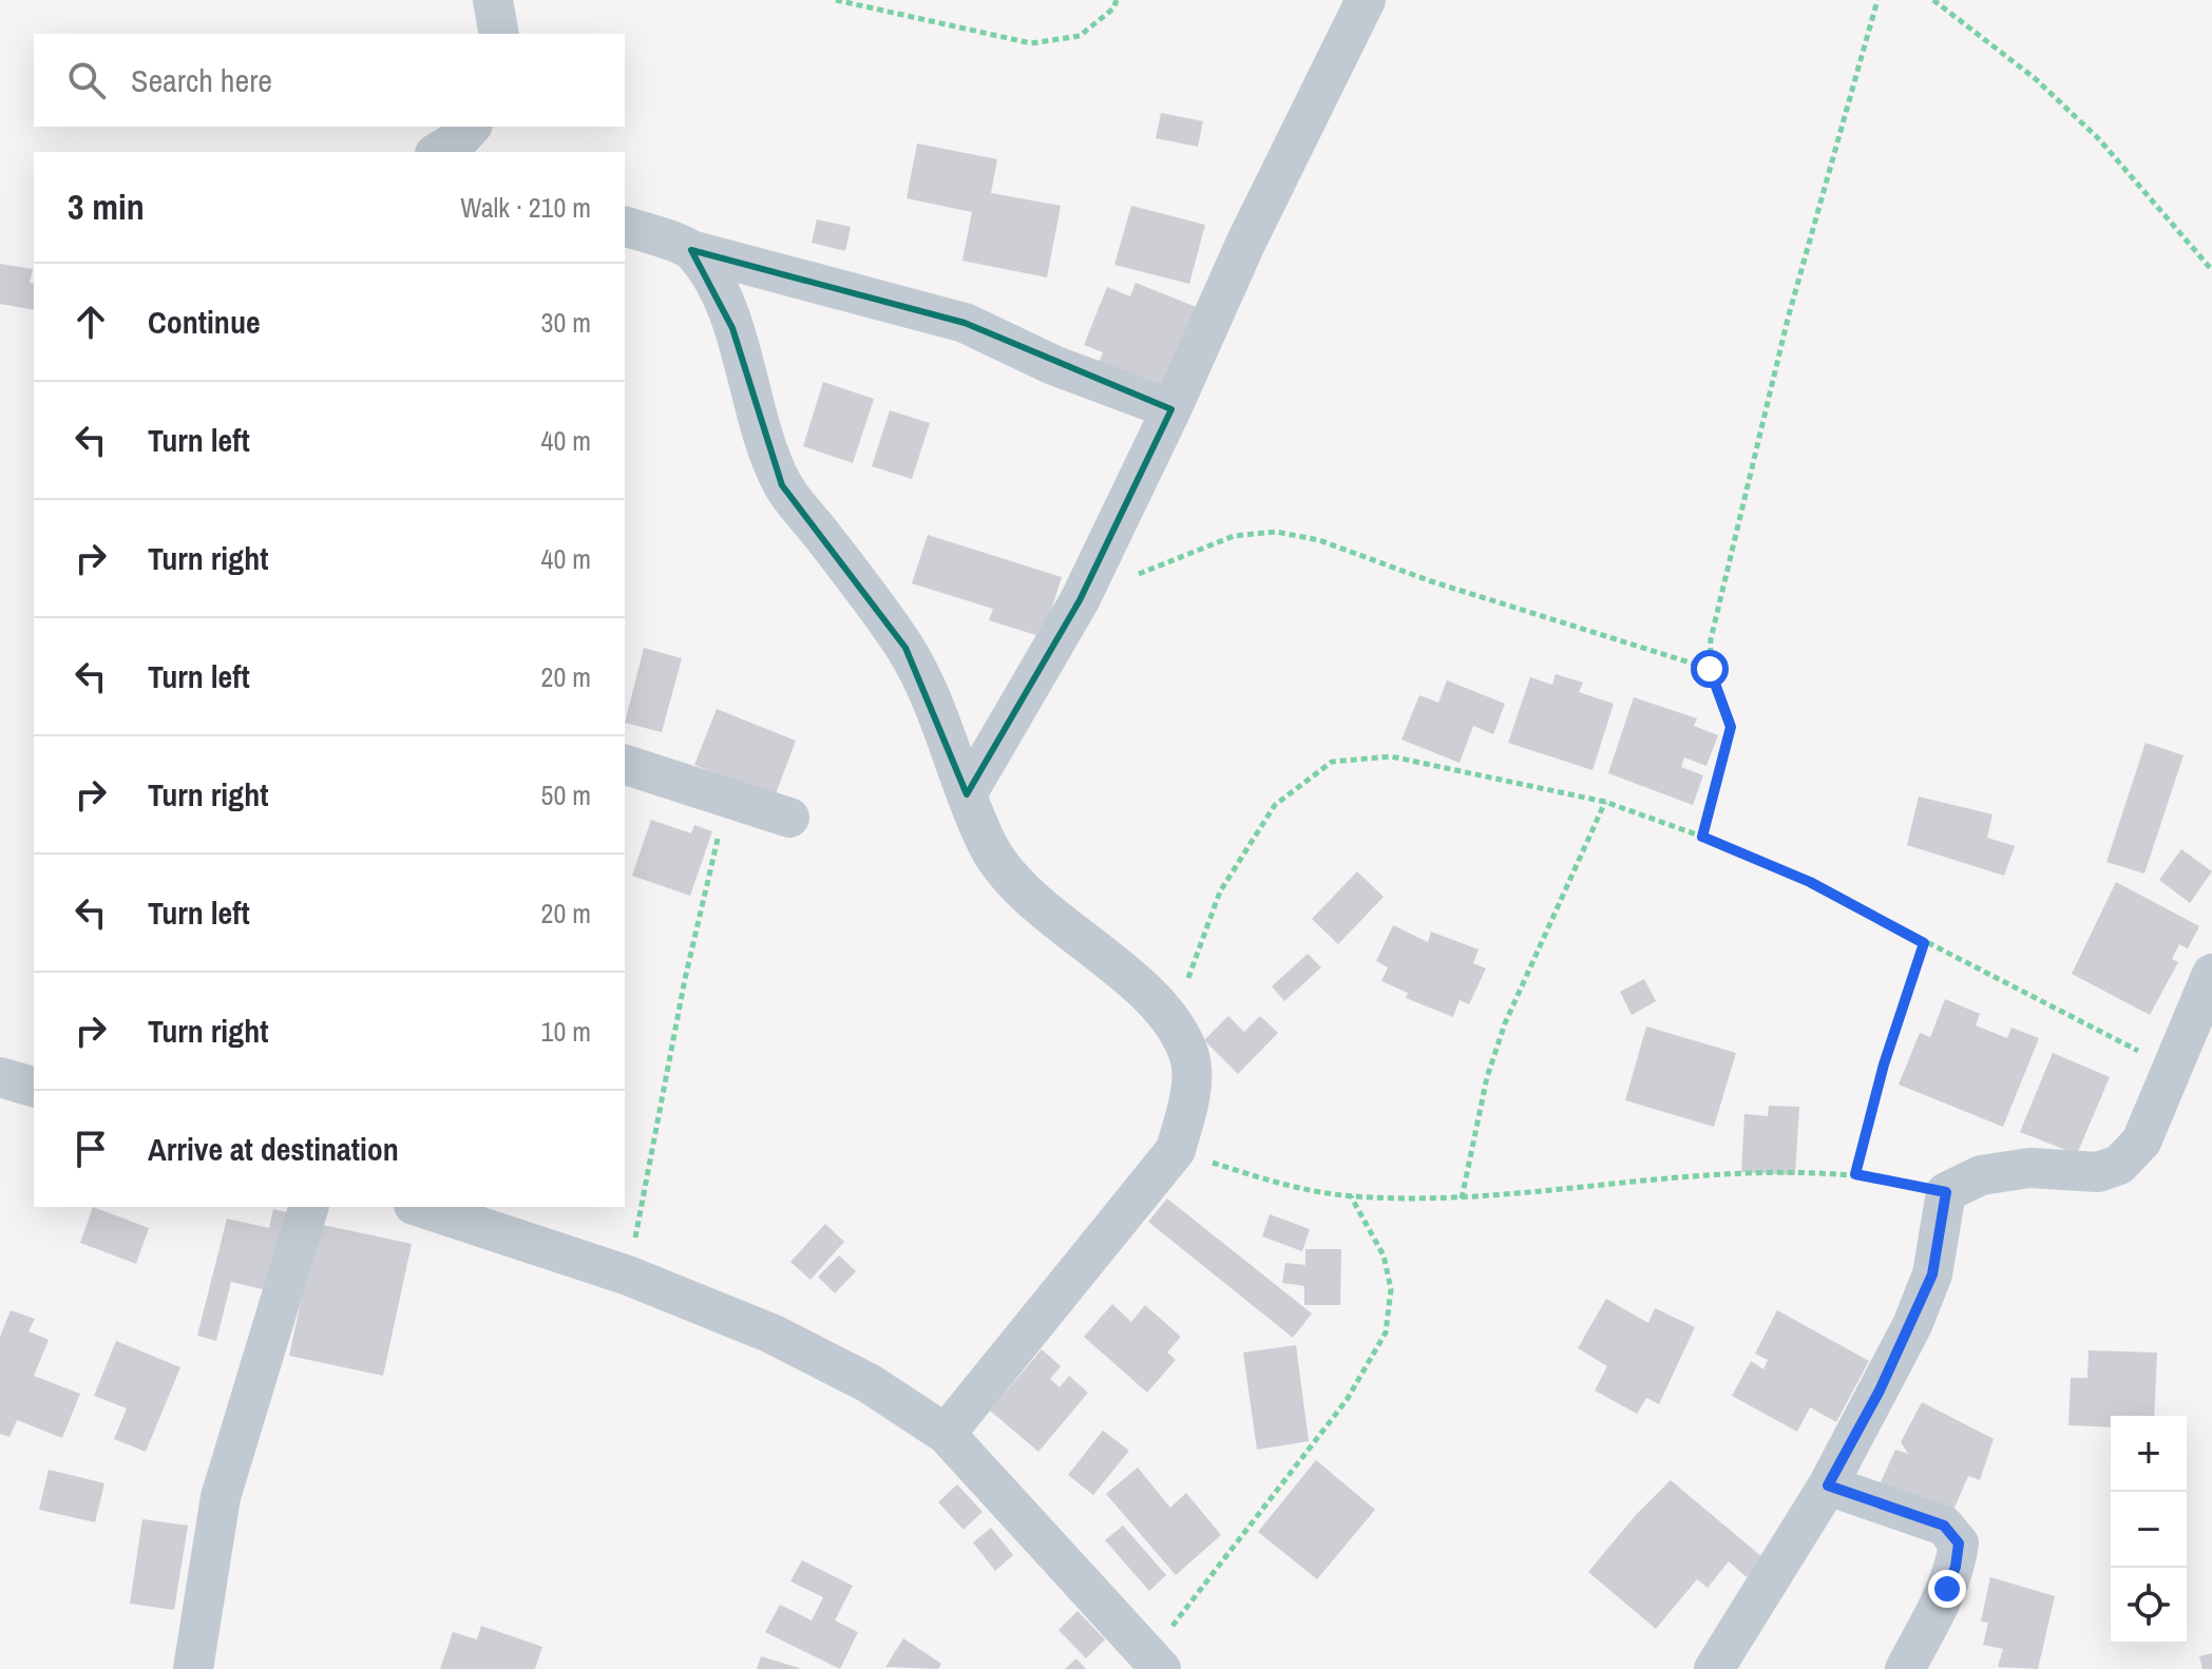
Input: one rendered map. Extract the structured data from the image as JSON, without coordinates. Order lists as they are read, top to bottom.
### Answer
{
  "page": {
    "search": "Search here",
    "heading": ["3 min", "Walk · 210 m"],
    "list": [
      ["Continue", "30 m"],
      ["Turn left", "40 m"],
      ["Turn right", "40 m"],
      ["Turn left", "20 m"],
      ["Turn right", "50 m"],
      ["Turn left", "20 m"],
      ["Turn right", "10 m"],
      "Arrive at destination"
    ],
    "map_buttons": ["+", "−"]
  }
}
